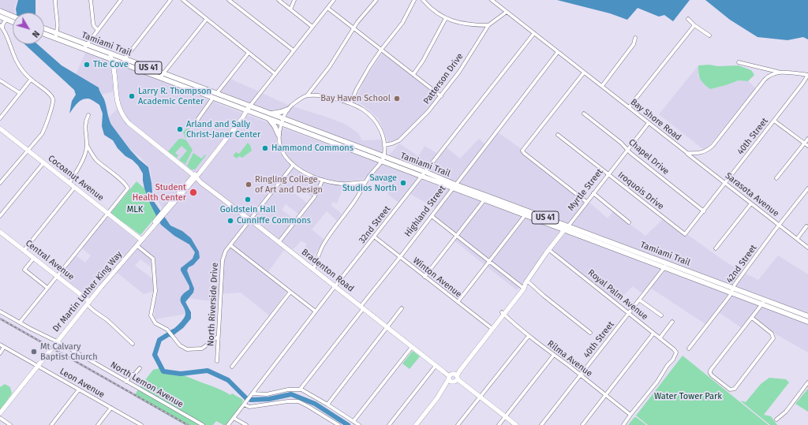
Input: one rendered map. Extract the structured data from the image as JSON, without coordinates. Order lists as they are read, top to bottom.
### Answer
{
  "streets": {
    "main road": ["Tamiami Trail", "US 41"],
    "street": [
      "Patterson Drive",
      "Bay Shore Road",
      "40th Street",
      "Chapel Drive",
      "Cocoanut Avenue",
      "Myrtle Street",
      "Iroquois Drive",
      "Sarasota Avenue",
      "Highland Street",
      "32nd Street",
      "Central Avenue",
      "42nd Street",
      "Bradenton Road",
      "Winton Avenue",
      "Dr Martin Luther King Way",
      "Royal Palm Avenue",
      "North Riverside Drive",
      "Rilma Avenue",
      "Leon Avenue",
      "North Lemon Avenue"
    ]
  },
  "crossings": [
    ["Tamiami Trail", "40th Street"],
    ["Tamiami Trail", "Myrtle Street"],
    ["Tamiami Trail", "Highland Street"],
    ["Tamiami Trail", "32nd Street"],
    ["Tamiami Trail", "42nd Street"],
    ["Tamiami Trail", "Bradenton Road"],
    ["Tamiami Trail", "Dr Martin Luther King Way"],
    ["Patterson Drive", "Bay Shore Road"],
    ["Bay Shore Road", "Myrtle Street"],
    ["Bay Shore Road", "Sarasota Avenue"],
    ["Bay Shore Road", "Highland Street"],
    ["Bay Shore Road", "32nd Street"],
    ["40th Street", "Chapel Drive"],
    ["40th Street", "Iroquois Drive"],
    ["40th Street", "Sarasota Avenue"],
    ["40th Street", "Royal Palm Avenue"],
    ["40th Street", "Rilma Avenue"],
    ["Chapel Drive", "Myrtle Street"],
    ["Cocoanut Avenue", "Dr Martin Luther King Way"],
    ["Myrtle Street", "Iroquois Drive"],
    ["Myrtle Street", "Bradenton Road"],
    ["Myrtle Street", "Winton Avenue"],
    ["Myrtle Street", "Royal Palm Avenue"],
    ["Myrtle Street", "Rilma Avenue"],
    ["Sarasota Avenue", "42nd Street"],
    ["Highland Street", "Bradenton Road"],
    ["Highland Street", "Winton Avenue"],
    ["32nd Street", "Bradenton Road"],
    ["32nd Street", "Winton Avenue"],
    ["Central Avenue", "Dr Martin Luther King Way"],
    ["Bradenton Road", "Dr Martin Luther King Way"],
    ["Bradenton Road", "North Riverside Drive"],
    ["Dr Martin Luther King Way", "Leon Avenue"],
    ["Dr Martin Luther King Way", "North Lemon Avenue"],
    ["Royal Palm Avenue", "Rilma Avenue"]
  ],
  "parks": ["MLK", "Water Tower Park"],
  "places": [
    "The Cove",
    "Larry R. Thompson Academic Center",
    "Bay Haven School",
    "Arland and Sally Christ-Janer Center",
    "Hammond Commons",
    "Savage Studios North",
    "Ringling College of Art and Design",
    "Student Health Center",
    "Goldstein Hall",
    "Cunniffe Commons",
    "Mt Calvary Baptist Church"
  ],
  "north": "bottom right"
}
